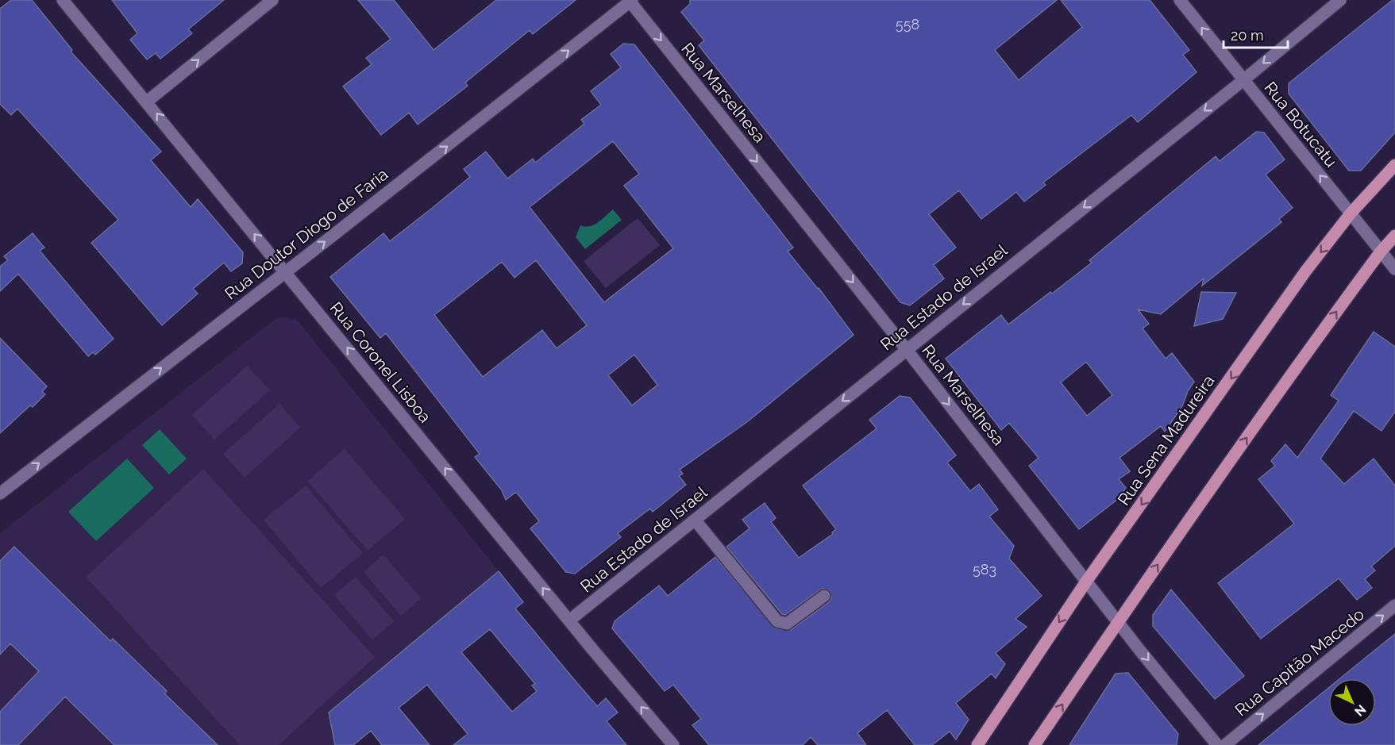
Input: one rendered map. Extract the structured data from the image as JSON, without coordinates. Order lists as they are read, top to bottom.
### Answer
{
  "streets": {
    "main road": ["Rua Sena Madureira"],
    "street": [
      "Rua Marselhesa",
      "Rua Botucatu",
      "Rua Doutor Diogo de Faria",
      "Rua Estado de Israel",
      "Rua Coronel Lisboa",
      "Rua Capitão Macedo"
    ]
  },
  "crossings": [
    ["Rua Marselhesa", "Rua Doutor Diogo de Faria"],
    ["Rua Marselhesa", "Rua Estado de Israel"],
    ["Rua Marselhesa", "Rua Sena Madureira"],
    ["Rua Botucatu", "Rua Estado de Israel"],
    ["Rua Botucatu", "Rua Sena Madureira"],
    ["Rua Doutor Diogo de Faria", "Rua Coronel Lisboa"],
    ["Rua Estado de Israel", "Rua Coronel Lisboa"]
  ],
  "one_way": [
    "Rua Marselhesa",
    "Rua Botucatu",
    "Rua Doutor Diogo de Faria",
    "Rua Estado de Israel",
    "Rua Coronel Lisboa",
    "Rua Capitão Macedo"
  ],
  "house_numbers": ["558", "583"],
  "scale_bar": "20 m",
  "north": "bottom right"
}
